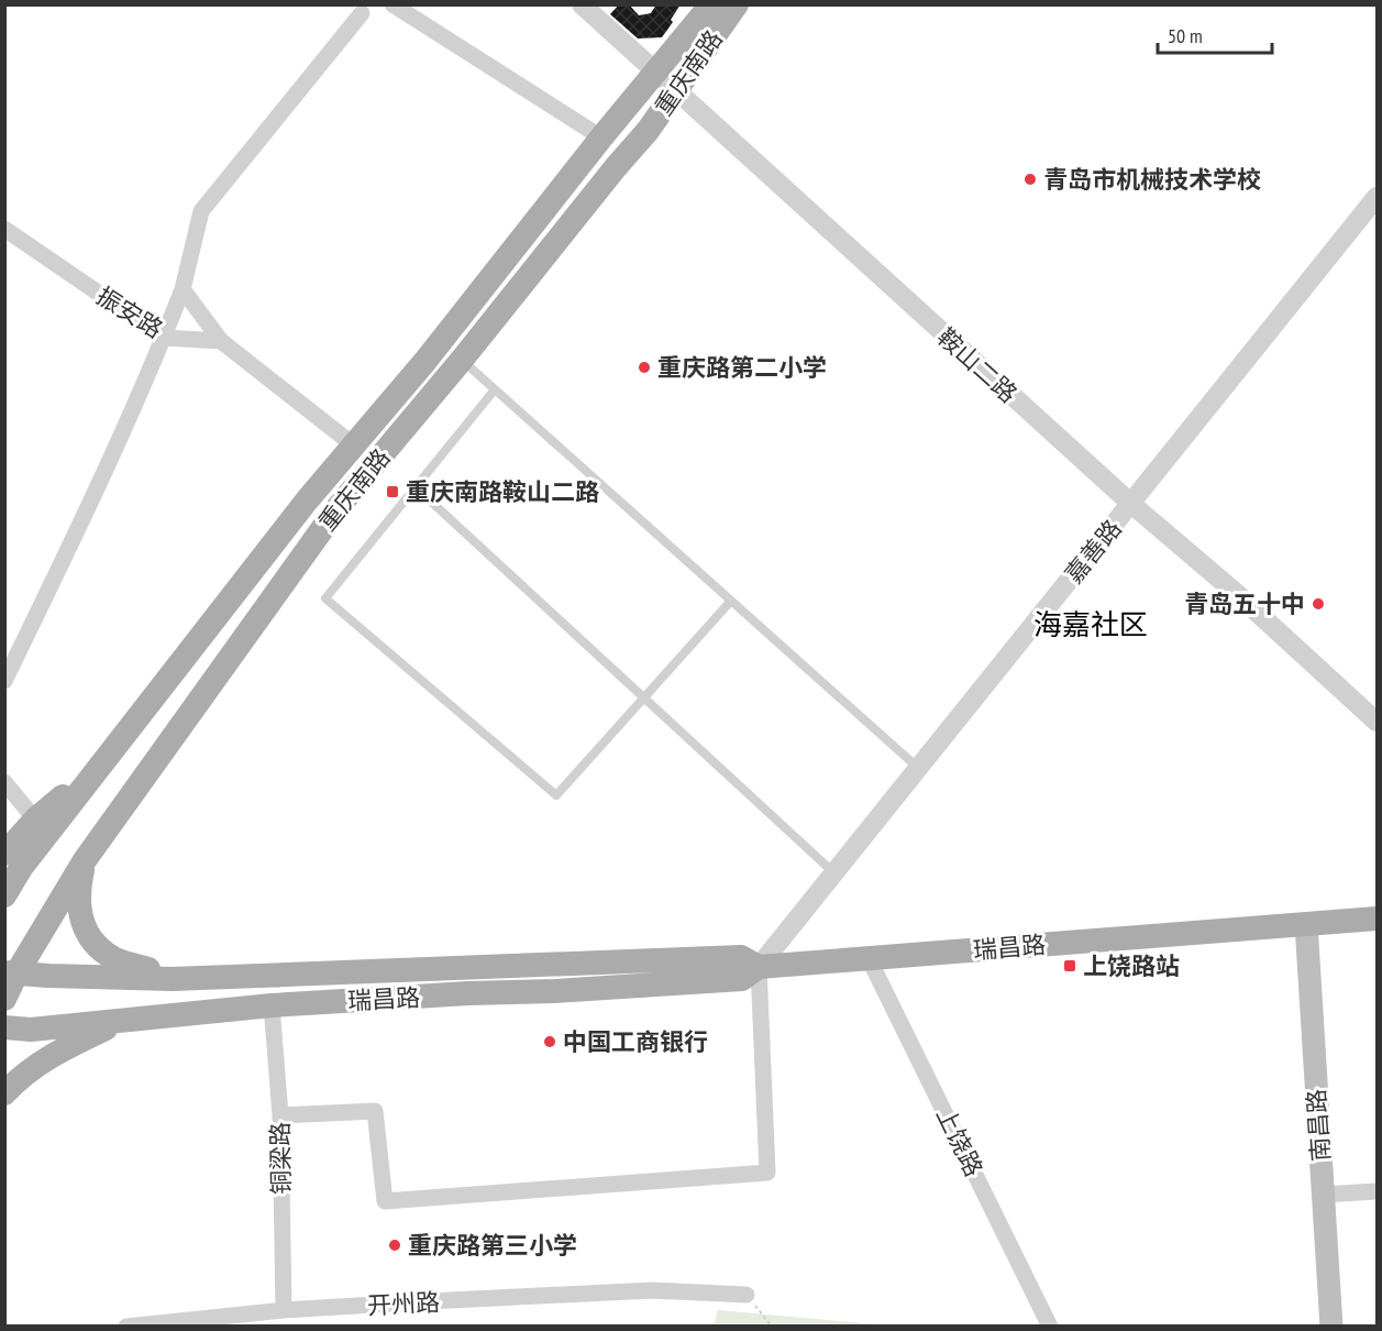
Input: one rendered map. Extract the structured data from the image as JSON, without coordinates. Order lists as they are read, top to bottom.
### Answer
{
  "streets": {
    "main road": ["重庆南路", "瑞昌路", "南昌路"],
    "street": [
      "振安路",
      "鞍山二路",
      "嘉善路",
      "上饶路",
      "铜梁路",
      "开州路"
    ]
  },
  "crossings": [
    ["重庆南路", "鞍山二路"],
    ["重庆南路", "瑞昌路"],
    ["鞍山二路", "嘉善路"],
    ["嘉善路", "瑞昌路"],
    ["瑞昌路", "南昌路"],
    ["瑞昌路", "上饶路"],
    ["瑞昌路", "铜梁路"],
    ["铜梁路", "开州路"]
  ],
  "districts": ["海嘉社区"],
  "places": {
    "other": [
      "青岛市机械技术学校",
      "重庆路第二小学",
      "青岛五十中",
      "中国工商银行",
      "重庆路第三小学"
    ],
    "transit": ["重庆南路鞍山二路", "上饶路站"]
  },
  "scale_bar": "50 m"
}
